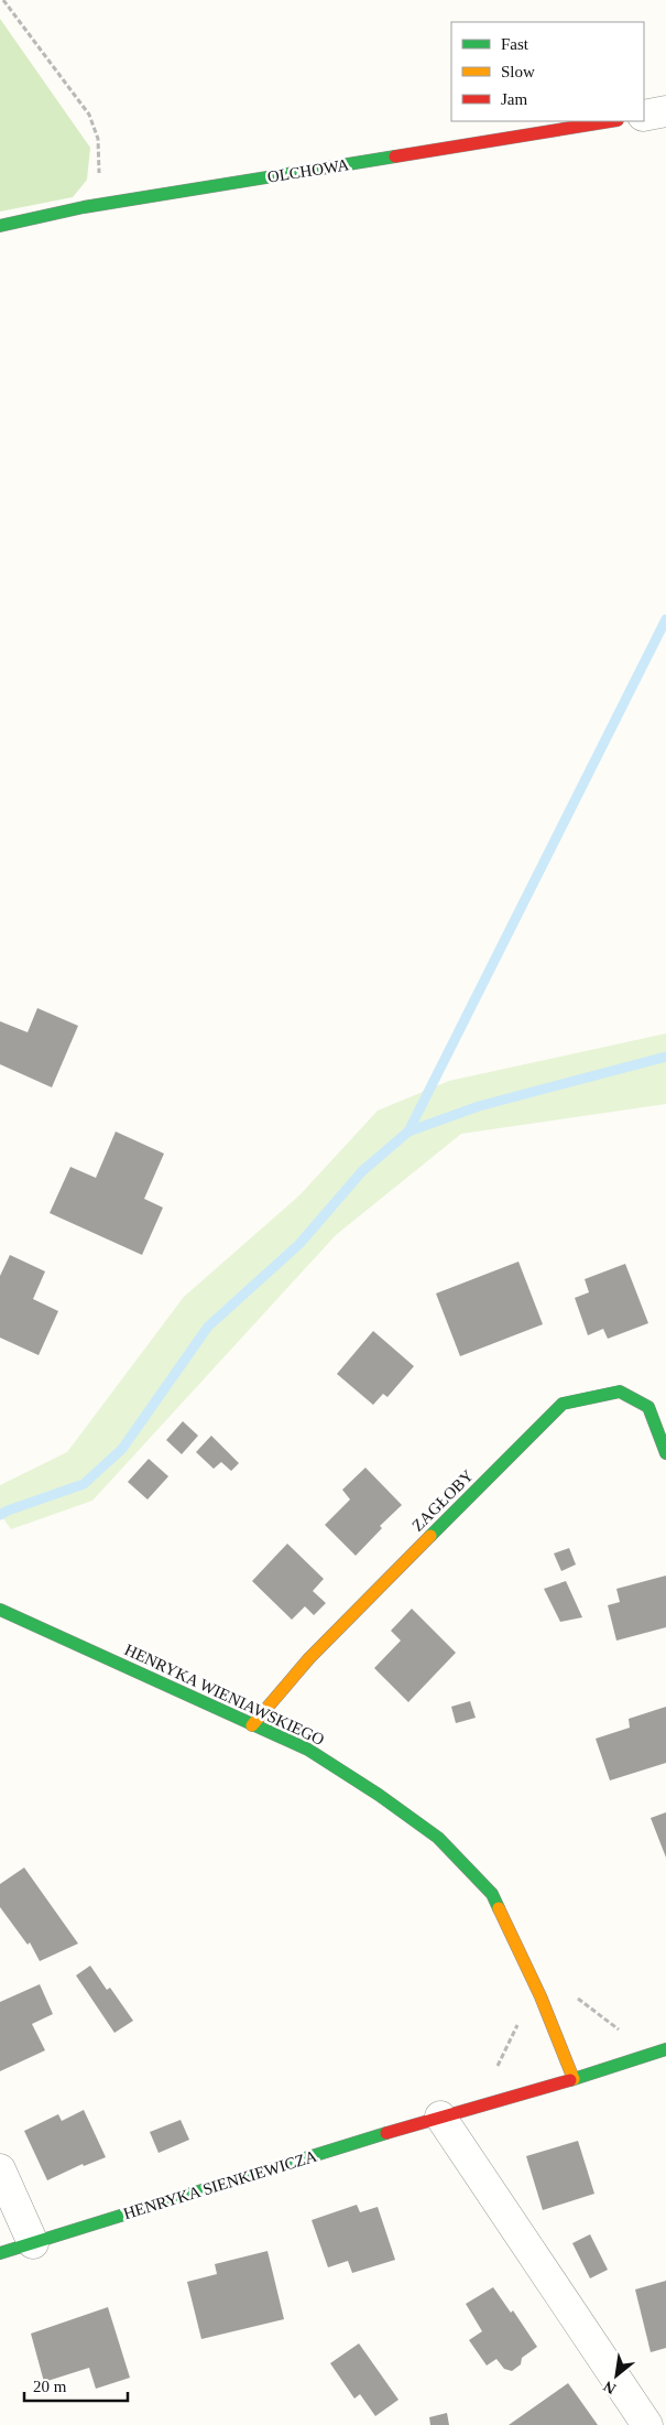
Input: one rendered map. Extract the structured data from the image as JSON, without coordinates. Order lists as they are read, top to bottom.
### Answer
{
  "streets": {
    "street": [
      "OLCHOWA",
      "ZAGŁOBY",
      "HENRYKA WIENIAWSKIEGO",
      "HENRYKA SIENKIEWICZA"
    ]
  },
  "crossings": [
    ["ZAGŁOBY", "HENRYKA WIENIAWSKIEGO"],
    ["HENRYKA WIENIAWSKIEGO", "HENRYKA SIENKIEWICZA"]
  ],
  "legend": ["Fast", "Slow", "Jam"],
  "scale_bar": "20 m",
  "north": "bottom left"
}
